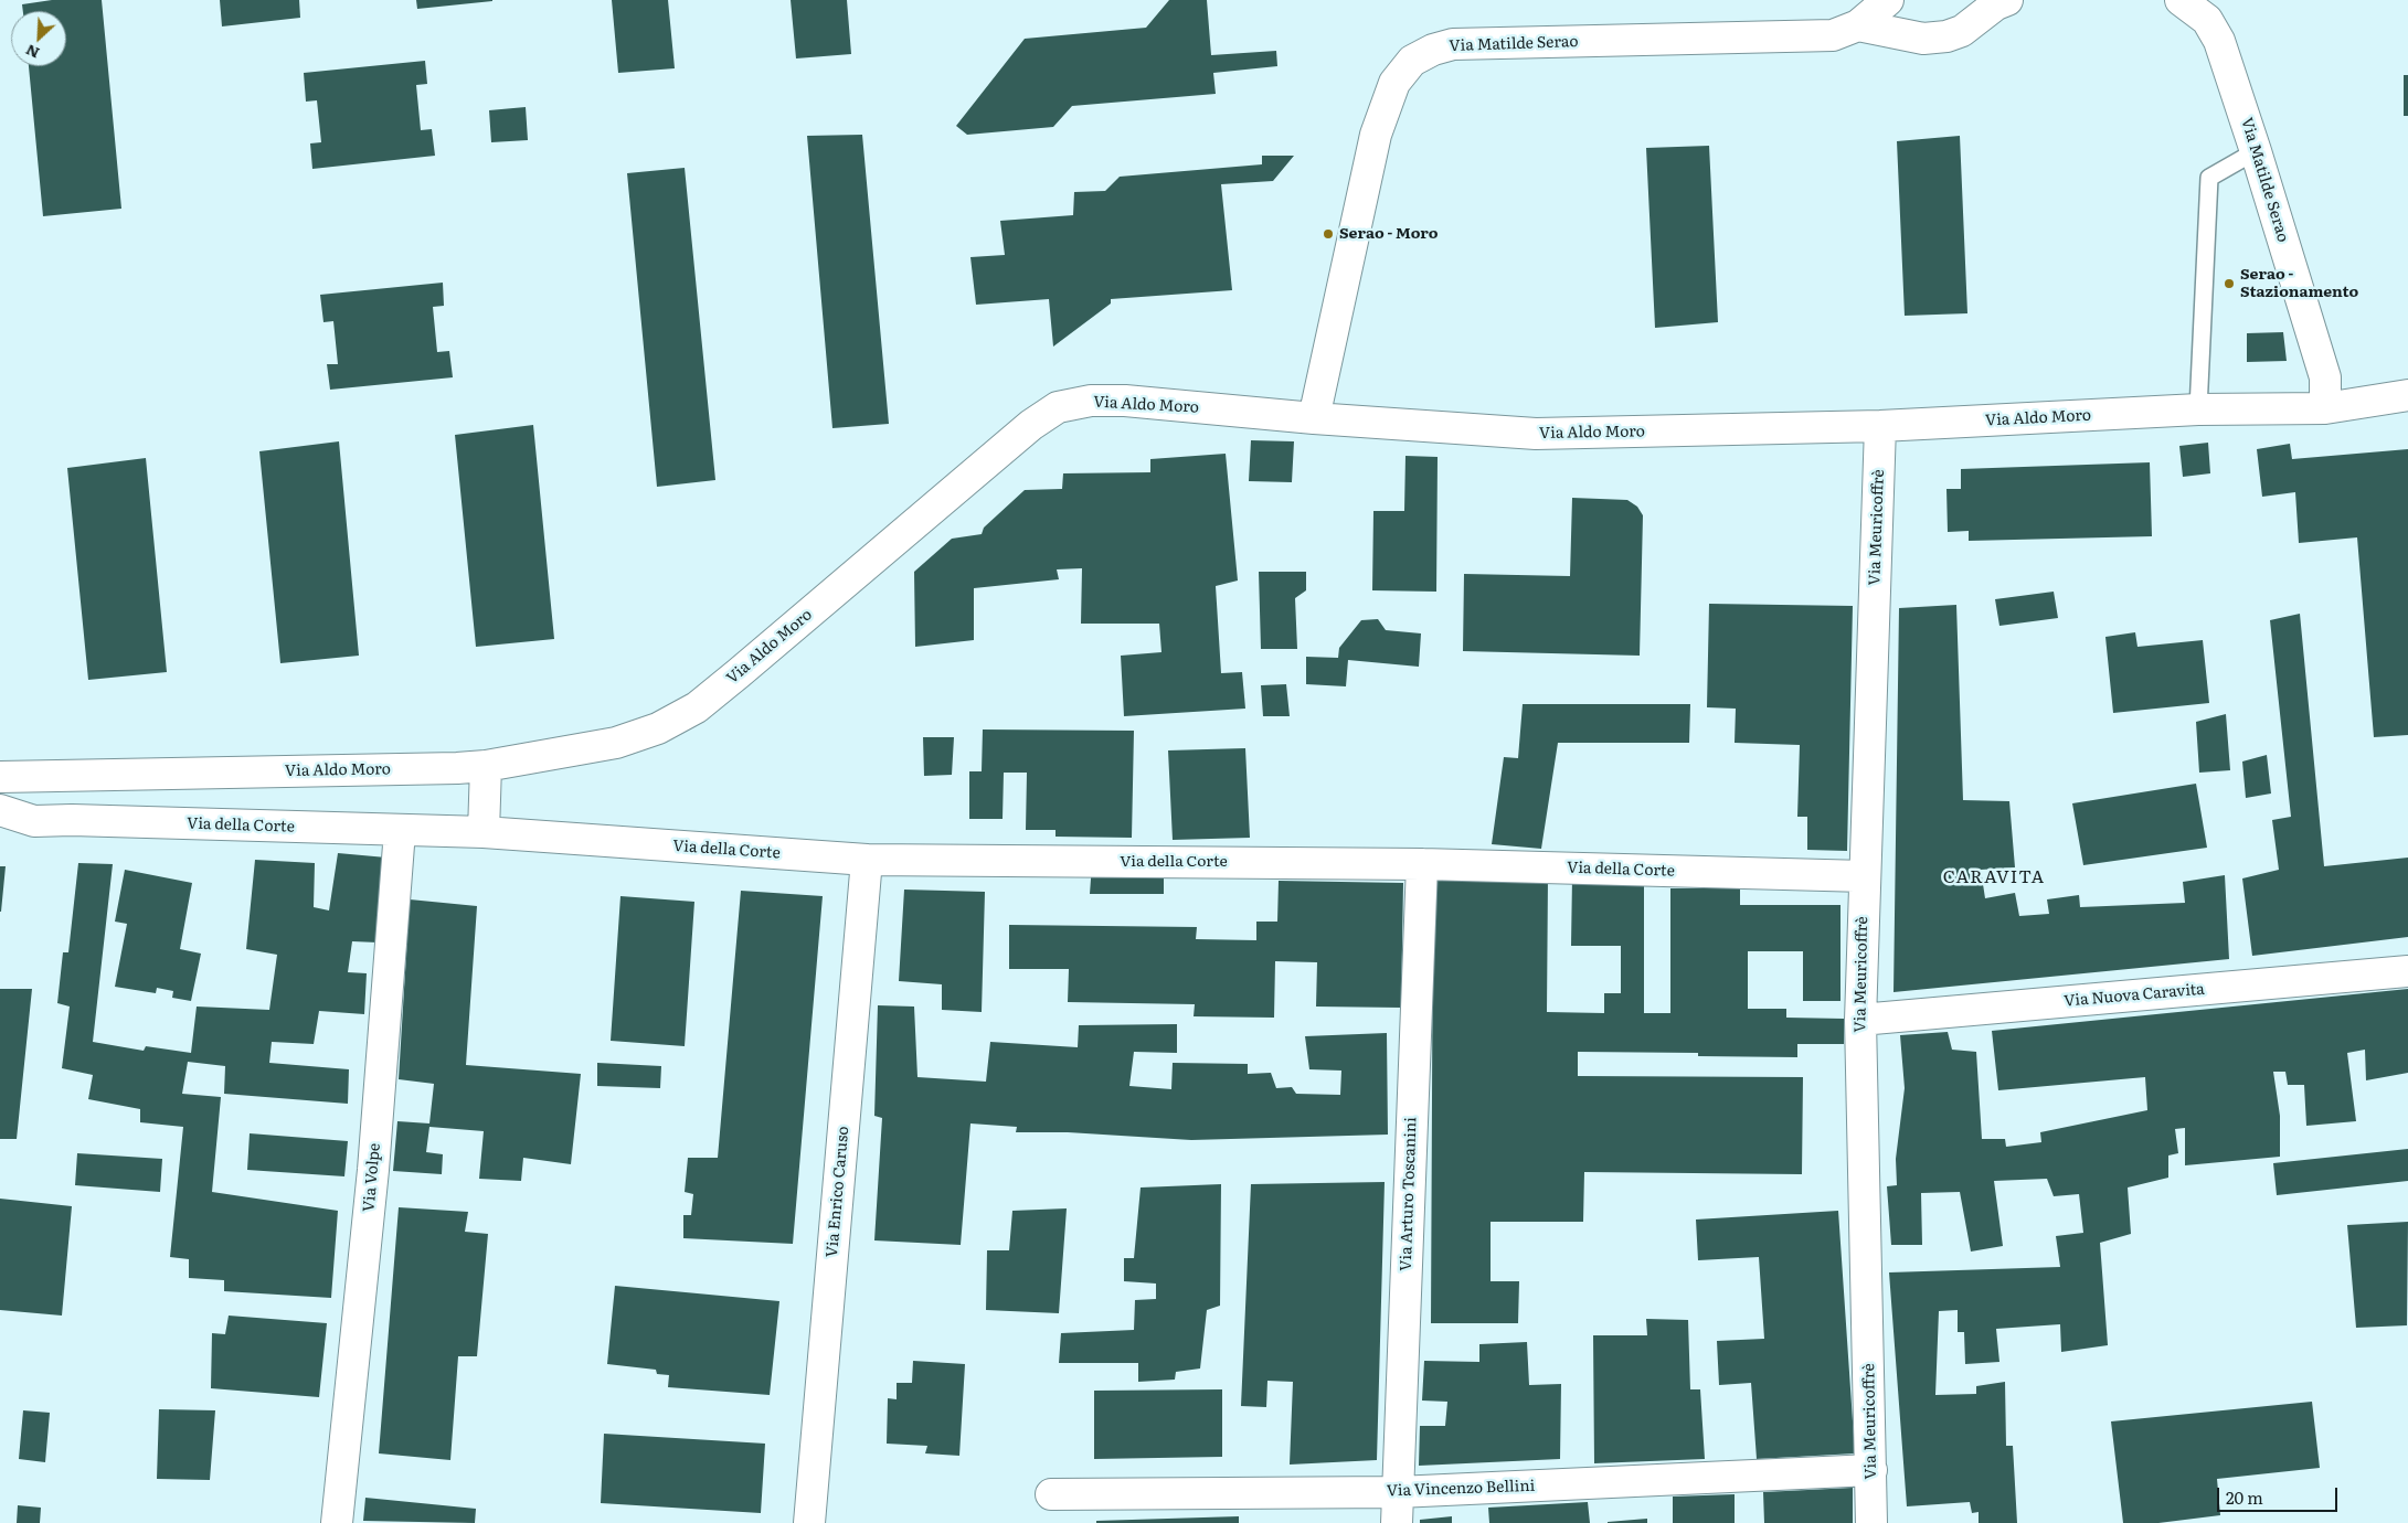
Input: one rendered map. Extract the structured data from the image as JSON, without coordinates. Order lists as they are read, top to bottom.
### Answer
{
  "streets": {
    "street": [
      "Via Matilde Serao",
      "Via Aldo Moro",
      "Via Meuricoffrè",
      "Via della Corte",
      "Via Nuova Caravita",
      "Via Volpe",
      "Via Enrico Caruso",
      "Via Arturo Toscanini",
      "Via Vincenzo Bellini"
    ]
  },
  "crossings": [
    ["Via Matilde Serao", "Via Aldo Moro"],
    ["Via Aldo Moro", "Via Meuricoffrè"],
    ["Via Meuricoffrè", "Via della Corte"],
    ["Via Meuricoffrè", "Via Nuova Caravita"],
    ["Via Meuricoffrè", "Via Vincenzo Bellini"],
    ["Via della Corte", "Via Volpe"],
    ["Via della Corte", "Via Enrico Caruso"],
    ["Via della Corte", "Via Arturo Toscanini"],
    ["Via Arturo Toscanini", "Via Vincenzo Bellini"]
  ],
  "districts": ["CARAVITA"],
  "places": ["Serao - Moro", "Serao - Stazionamento"],
  "scale_bar": "20 m",
  "north": "bottom left"
}
